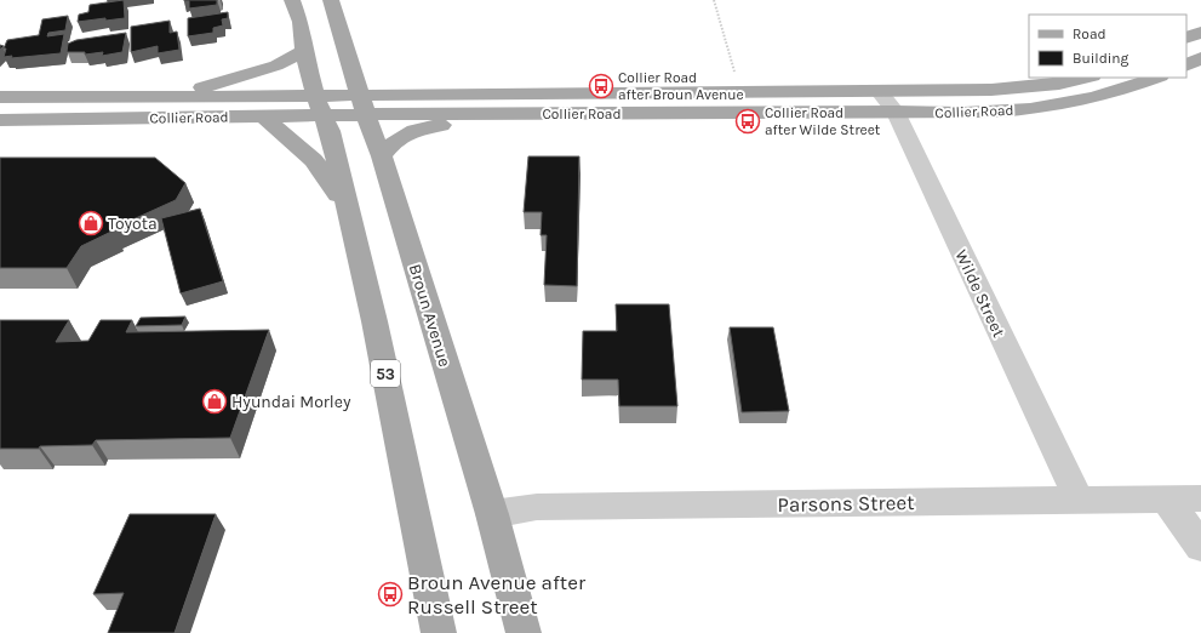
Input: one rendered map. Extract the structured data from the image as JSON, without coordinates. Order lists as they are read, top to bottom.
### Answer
{
  "streets": {
    "main road": ["Collier Road", "Broun Avenue", "53"],
    "street": ["Wilde Street", "Parsons Street"]
  },
  "crossings": [
    ["Collier Road", "Wilde Street"],
    ["Collier Road", "Broun Avenue"],
    ["Collier Road", "53"],
    ["Wilde Street", "Parsons Street"],
    ["Broun Avenue", "Parsons Street"]
  ],
  "places": {
    "bus stop": ["Collier Road after Broun Avenue", "Collier Road after Wilde Street", "Broun Avenue after Russell Street"],
    "shop": ["Toyota", "Hyundai Morley"]
  },
  "legend": ["Road", "Building"]
}
